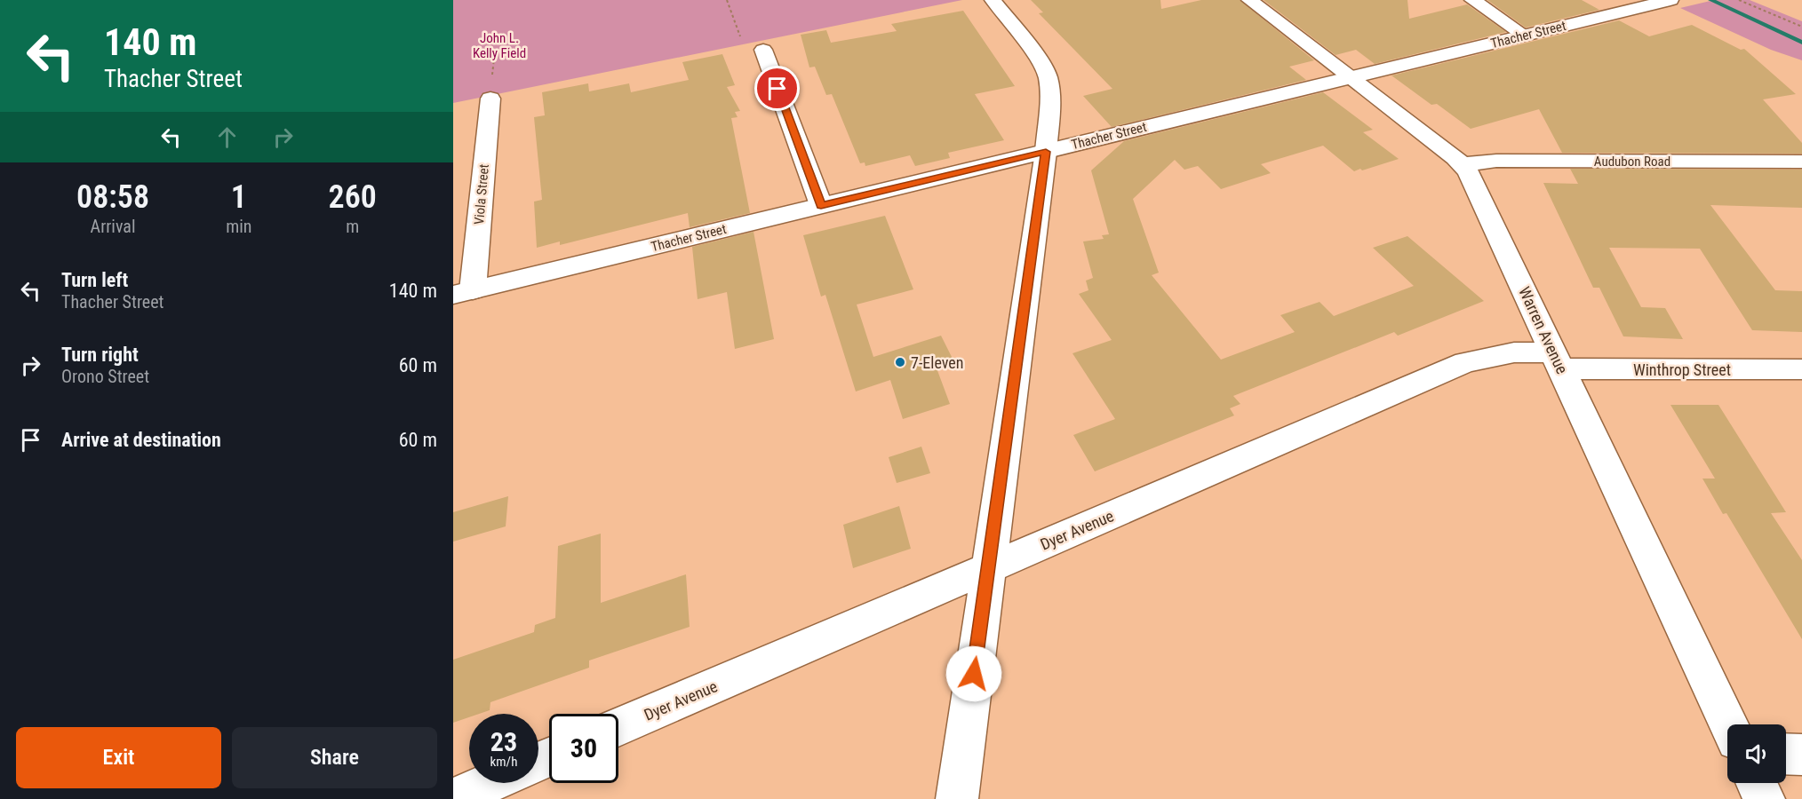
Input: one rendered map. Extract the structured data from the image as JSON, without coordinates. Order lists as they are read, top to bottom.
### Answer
{
  "streets": {
    "street": [
      "Thacher Street",
      "Audubon Road",
      "Viola Street",
      "Warren Avenue",
      "Winthrop Street",
      "Dyer Avenue"
    ]
  },
  "crossings": [
    ["Thacher Street", "Viola Street"],
    ["Thacher Street", "Warren Avenue"],
    ["Audubon Road", "Warren Avenue"],
    ["Warren Avenue", "Winthrop Street"],
    ["Warren Avenue", "Dyer Avenue"],
    ["Winthrop Street", "Dyer Avenue"]
  ],
  "parks": ["John L. Kelly Field"],
  "places": ["7-Eleven"],
  "page": {
    "turn": ["140 m", "Thacher Street"],
    "eta": [
      "08:58",
      "Arrival",
      "1",
      "min",
      "260",
      "m"
    ],
    "list": [
      {
        "name": "Turn left",
        "note": "Thacher Street",
        "value": "140 m"
      },
      {
        "name": "Turn right",
        "note": "Orono Street",
        "value": "60 m"
      },
      {
        "name": "Arrive at destination",
        "value": "60 m"
      }
    ],
    "speed": "23 km/h",
    "limit": "30",
    "buttons": ["Exit", "Share"]
  }
}
